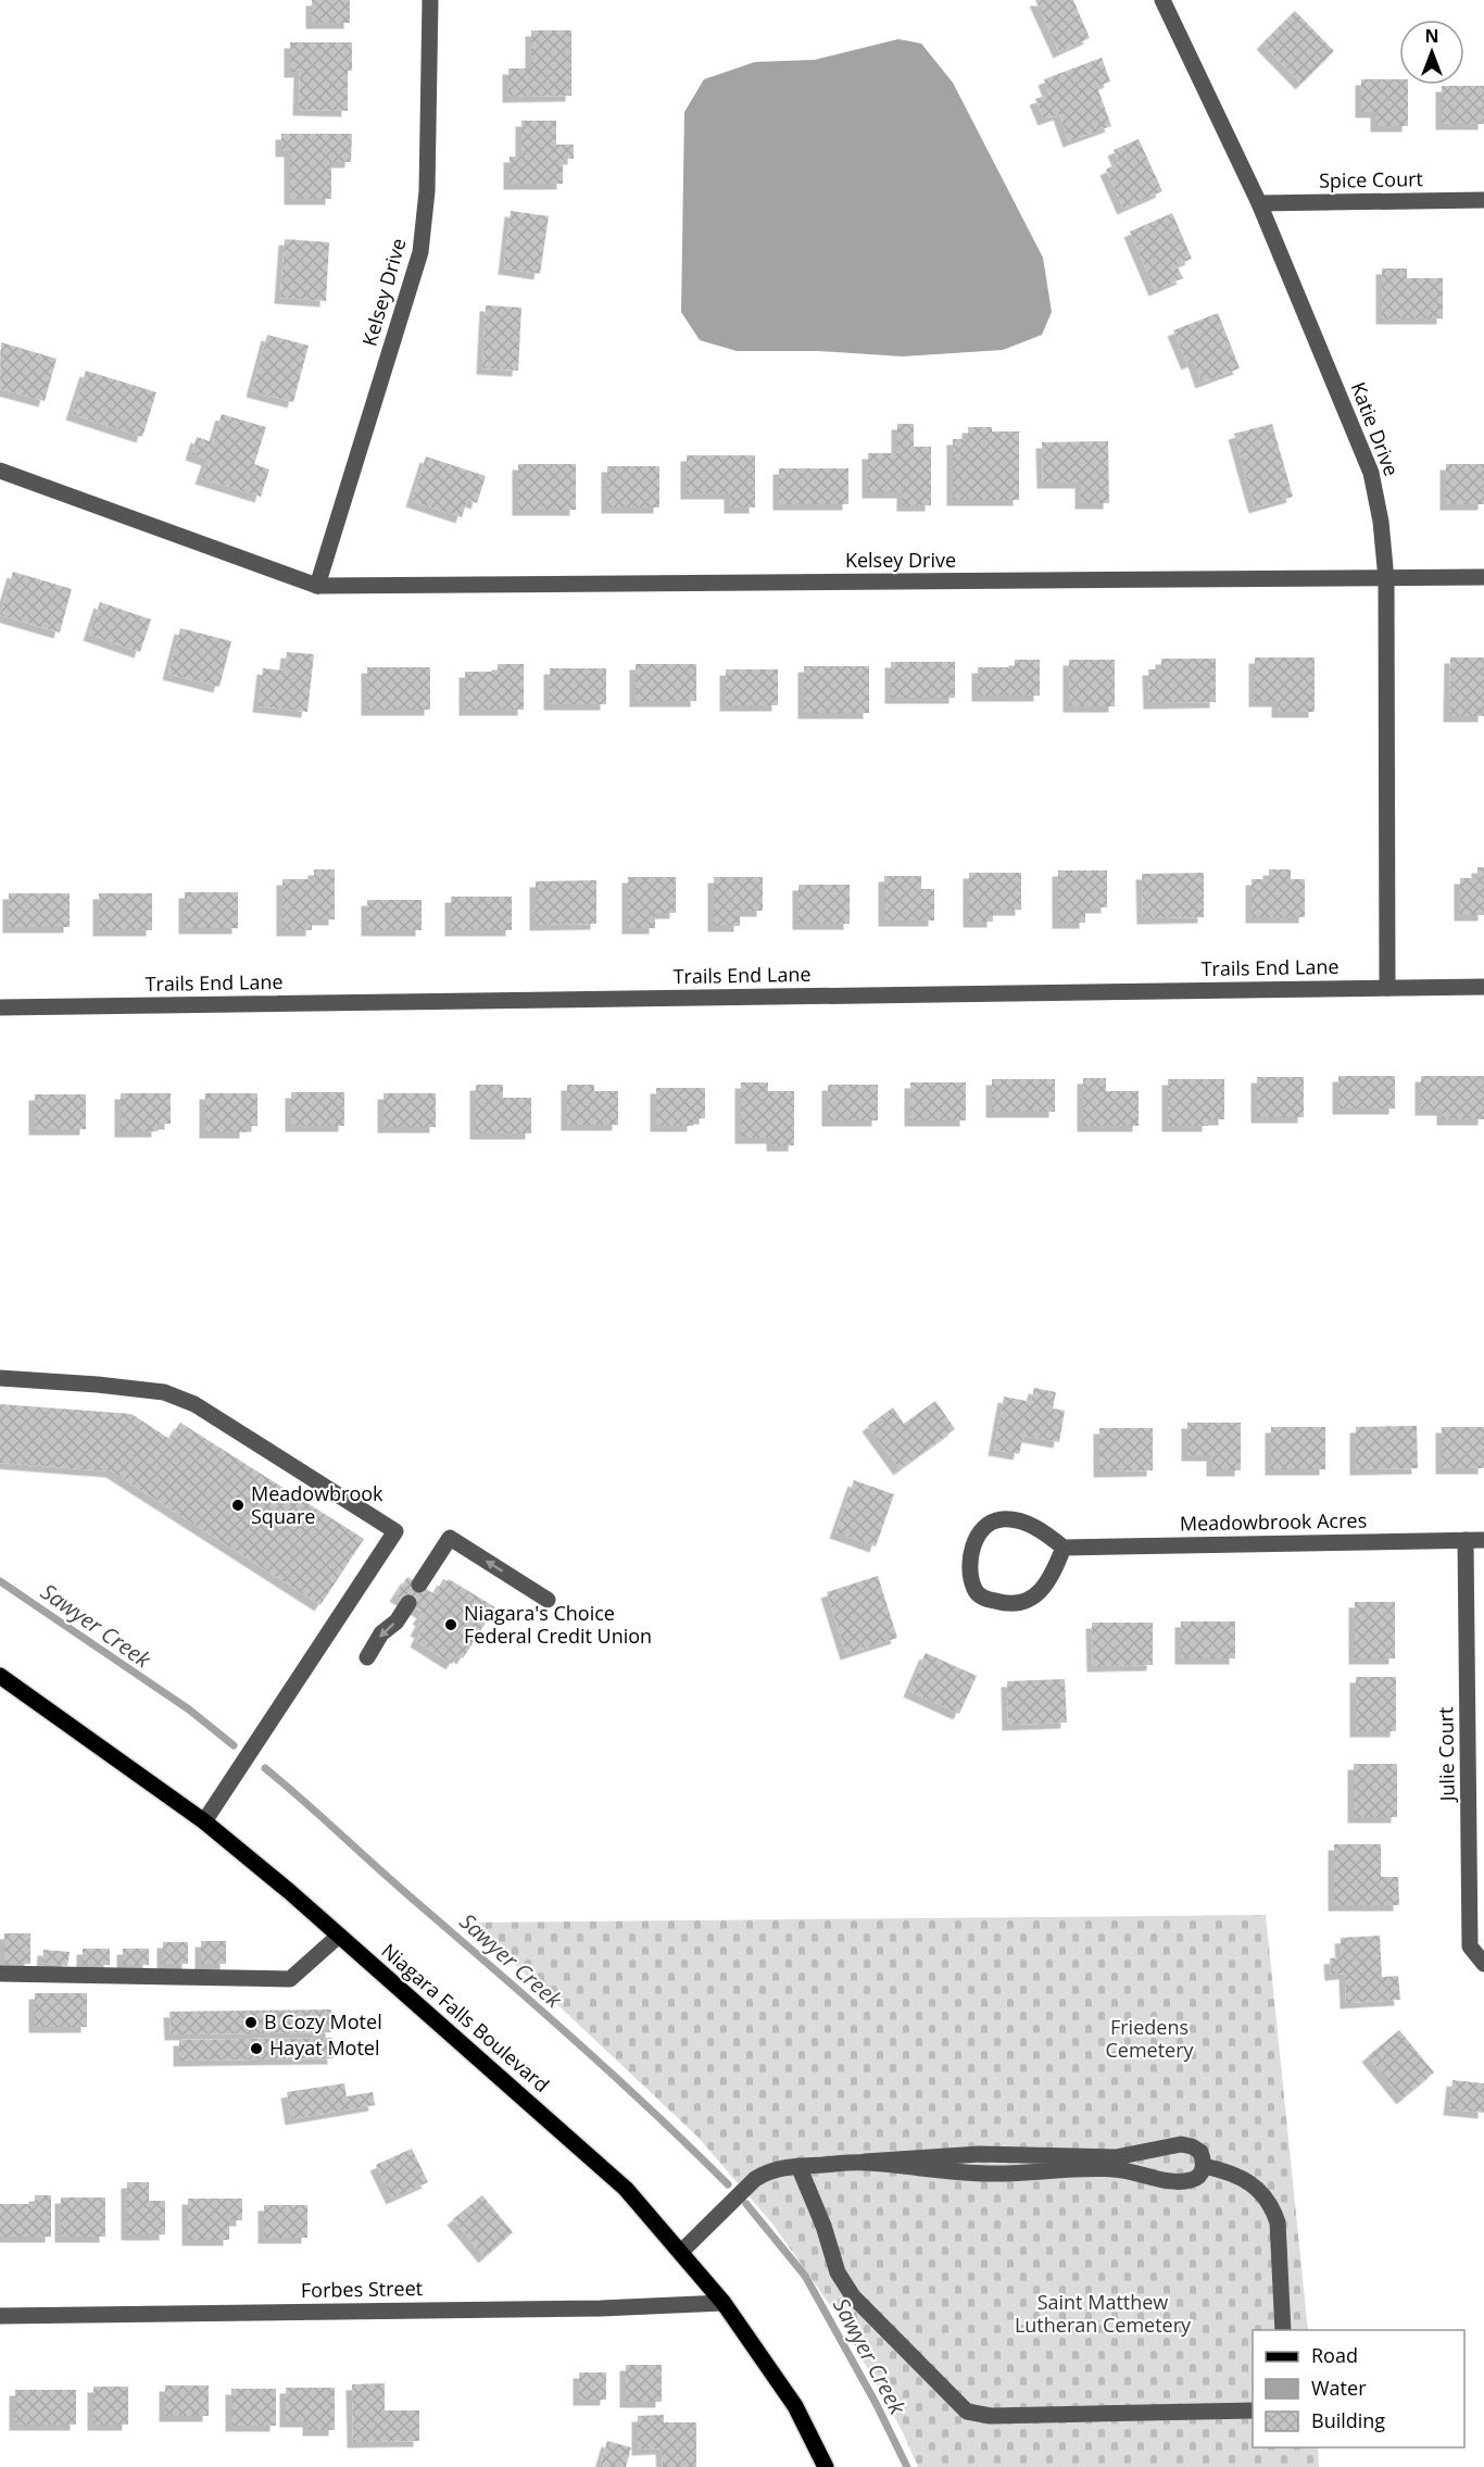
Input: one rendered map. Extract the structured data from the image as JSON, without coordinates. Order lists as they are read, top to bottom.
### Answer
{
  "streets": {
    "main road": ["Niagara Falls Boulevard"],
    "street": [
      "Spice Court",
      "Kelsey Drive",
      "Katie Drive",
      "Trails End Lane",
      "Meadowbrook Acres",
      "Julie Court",
      "Forbes Street"
    ]
  },
  "crossings": [
    ["Spice Court", "Katie Drive"],
    ["Kelsey Drive", "Katie Drive"],
    ["Katie Drive", "Trails End Lane"],
    ["Meadowbrook Acres", "Julie Court"],
    ["Niagara Falls Boulevard", "Forbes Street"]
  ],
  "water": ["Sawyer Creek"],
  "parks": ["Friedens Cemetery", "Saint Matthew Lutheran Cemetery"],
  "places": [
    "Meadowbrook Square",
    "Niagara's Choice Federal Credit Union",
    "B Cozy Motel",
    "Hayat Motel"
  ],
  "legend": ["Road", "Water", "Building"],
  "north": "top"
}
